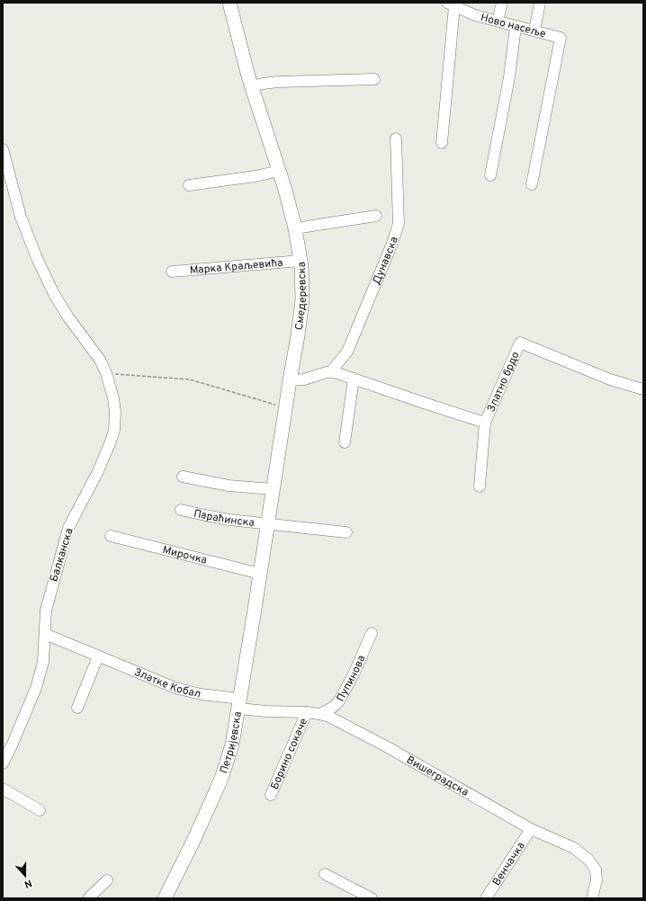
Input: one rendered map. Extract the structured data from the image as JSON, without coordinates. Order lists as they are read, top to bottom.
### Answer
{
  "streets": {
    "main road": ["Смедеревска", "Петријевска"],
    "street": [
      "Ново насеље",
      "Дунавска",
      "Марка Краљевића",
      "Златно брдо",
      "Параћинска",
      "Балканска",
      "Мирочка",
      "Пупинова",
      "Златке Кобал",
      "Борино сокаче",
      "Вишеградска",
      "Венчачка"
    ]
  },
  "crossings": [
    ["Марка Краљевића", "Смедеревска"],
    ["Смедеревска", "Параћинска"],
    ["Смедеревска", "Мирочка"],
    ["Смедеревска", "Петријевска"],
    ["Балканска", "Златке Кобал"],
    ["Мирочка", "Петријевска"],
    ["Пупинова", "Вишеградска"],
    ["Златке Кобал", "Петријевска"],
    ["Златке Кобал", "Вишеградска"],
    ["Петријевска", "Вишеградска"],
    ["Борино сокаче", "Вишеградска"],
    ["Вишеградска", "Венчачка"]
  ],
  "north": "bottom"
}
